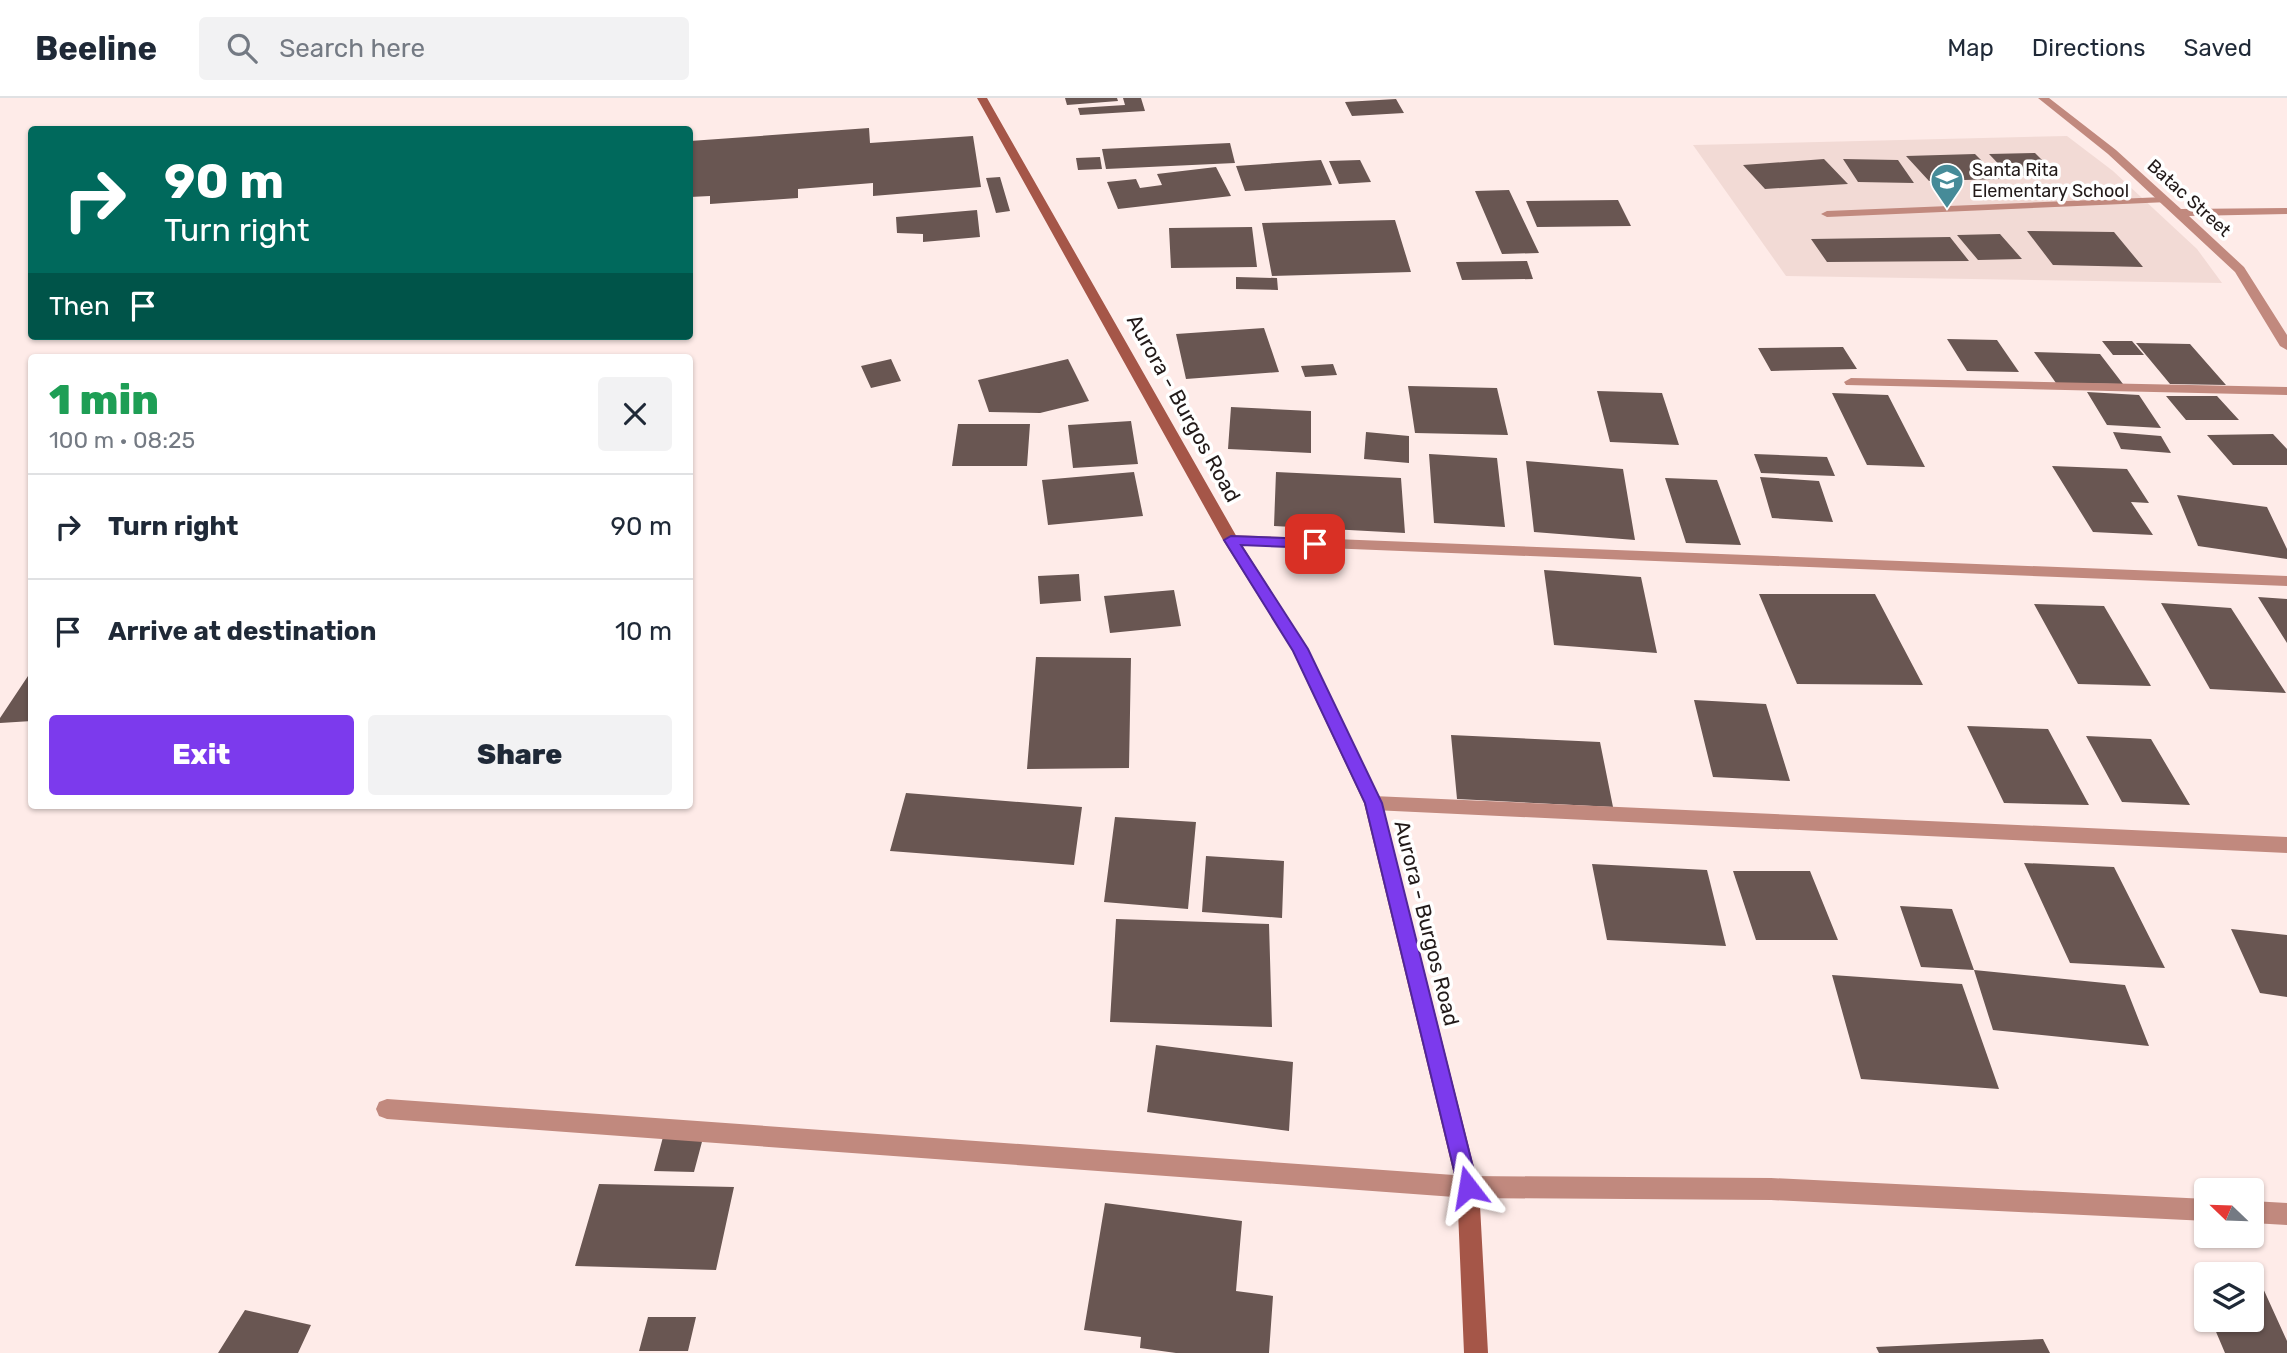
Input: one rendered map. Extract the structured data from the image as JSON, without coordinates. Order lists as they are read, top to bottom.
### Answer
{
  "streets": {
    "main road": ["Aurora - Burgos Road"],
    "street": ["Batac Street"]
  },
  "places": {
    "school or university": ["Santa Rita Elementary School"]
  },
  "north": "top left",
  "page": {
    "header": "Beeline",
    "search": "Search here",
    "nav": ["Map", "Directions", "Saved"],
    "turn": ["90 m", "Turn right"],
    "then": "Then",
    "heading": ["1 min", "100 m · 08:25"],
    "list": [
      {
        "name": "Turn right",
        "value": "90 m"
      },
      {
        "name": "Arrive at destination",
        "value": "10 m"
      }
    ],
    "buttons": ["Exit", "Share"]
  }
}
